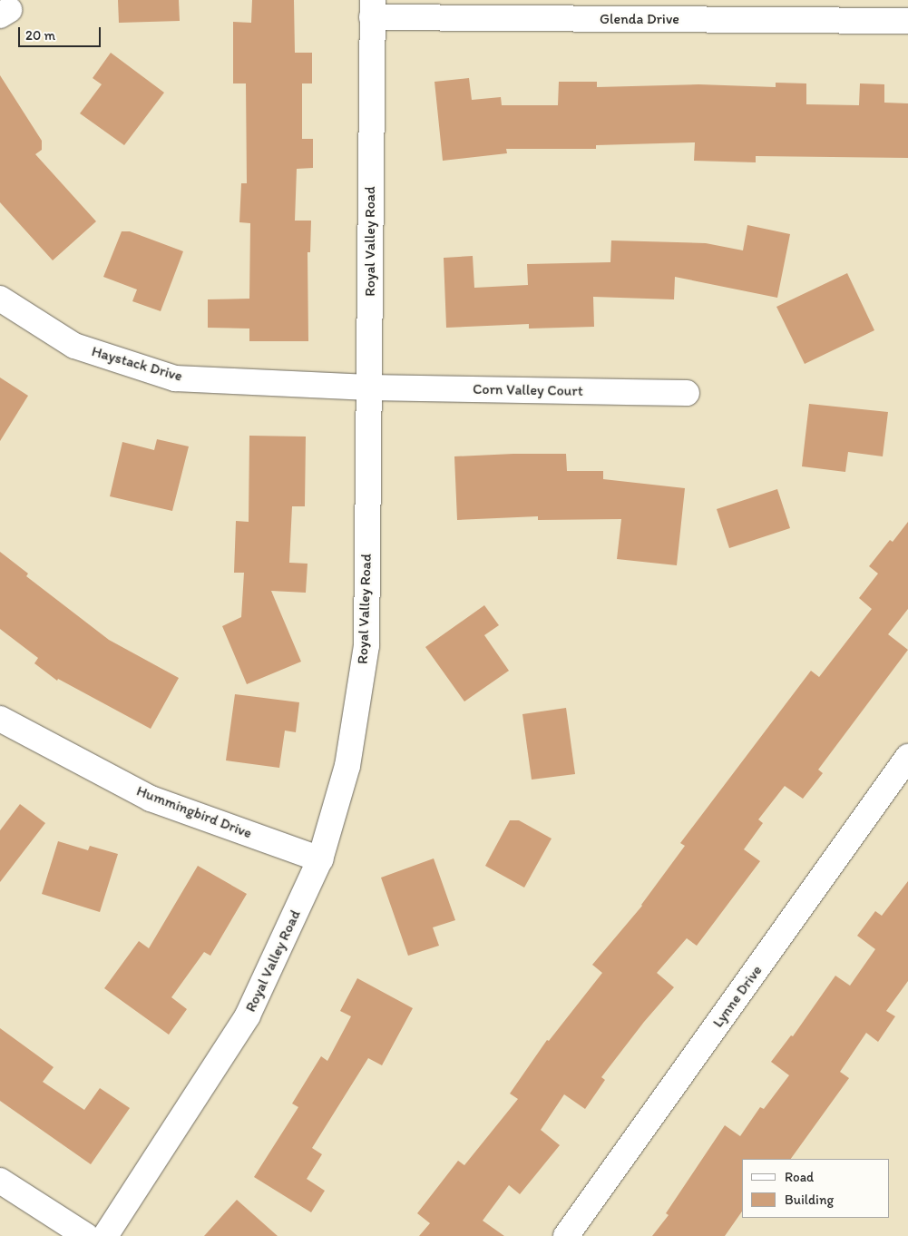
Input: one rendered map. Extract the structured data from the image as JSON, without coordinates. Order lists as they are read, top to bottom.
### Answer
{
  "streets": {
    "street": [
      "Glenda Drive",
      "Royal Valley Road",
      "Haystack Drive",
      "Corn Valley Court",
      "Hummingbird Drive",
      "Lynne Drive"
    ]
  },
  "crossings": [
    ["Glenda Drive", "Royal Valley Road"],
    ["Royal Valley Road", "Haystack Drive"],
    ["Royal Valley Road", "Corn Valley Court"],
    ["Royal Valley Road", "Hummingbird Drive"],
    ["Haystack Drive", "Corn Valley Court"]
  ],
  "legend": ["Road", "Building"],
  "scale_bar": "20 m"
}
